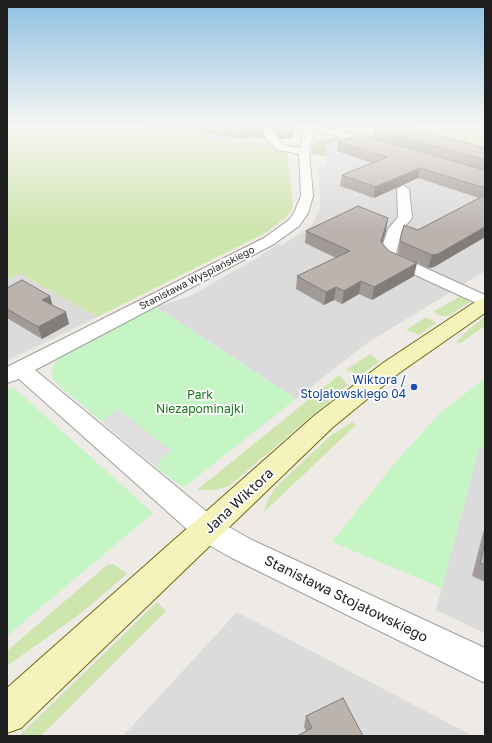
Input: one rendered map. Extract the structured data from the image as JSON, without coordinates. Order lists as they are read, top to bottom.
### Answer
{
  "streets": {
    "street": ["Stanisława Wyspiańskiego", "Jana Wiktora", "Stanisława Stojałowskiego"]
  },
  "crossings": [
    ["Stanisława Wyspiańskiego", "Stanisława Stojałowskiego"],
    ["Jana Wiktora", "Stanisława Stojałowskiego"]
  ],
  "parks": ["Park Niezapominajki"],
  "places": ["Wiktora / Stojałowskiego 04"]
}
